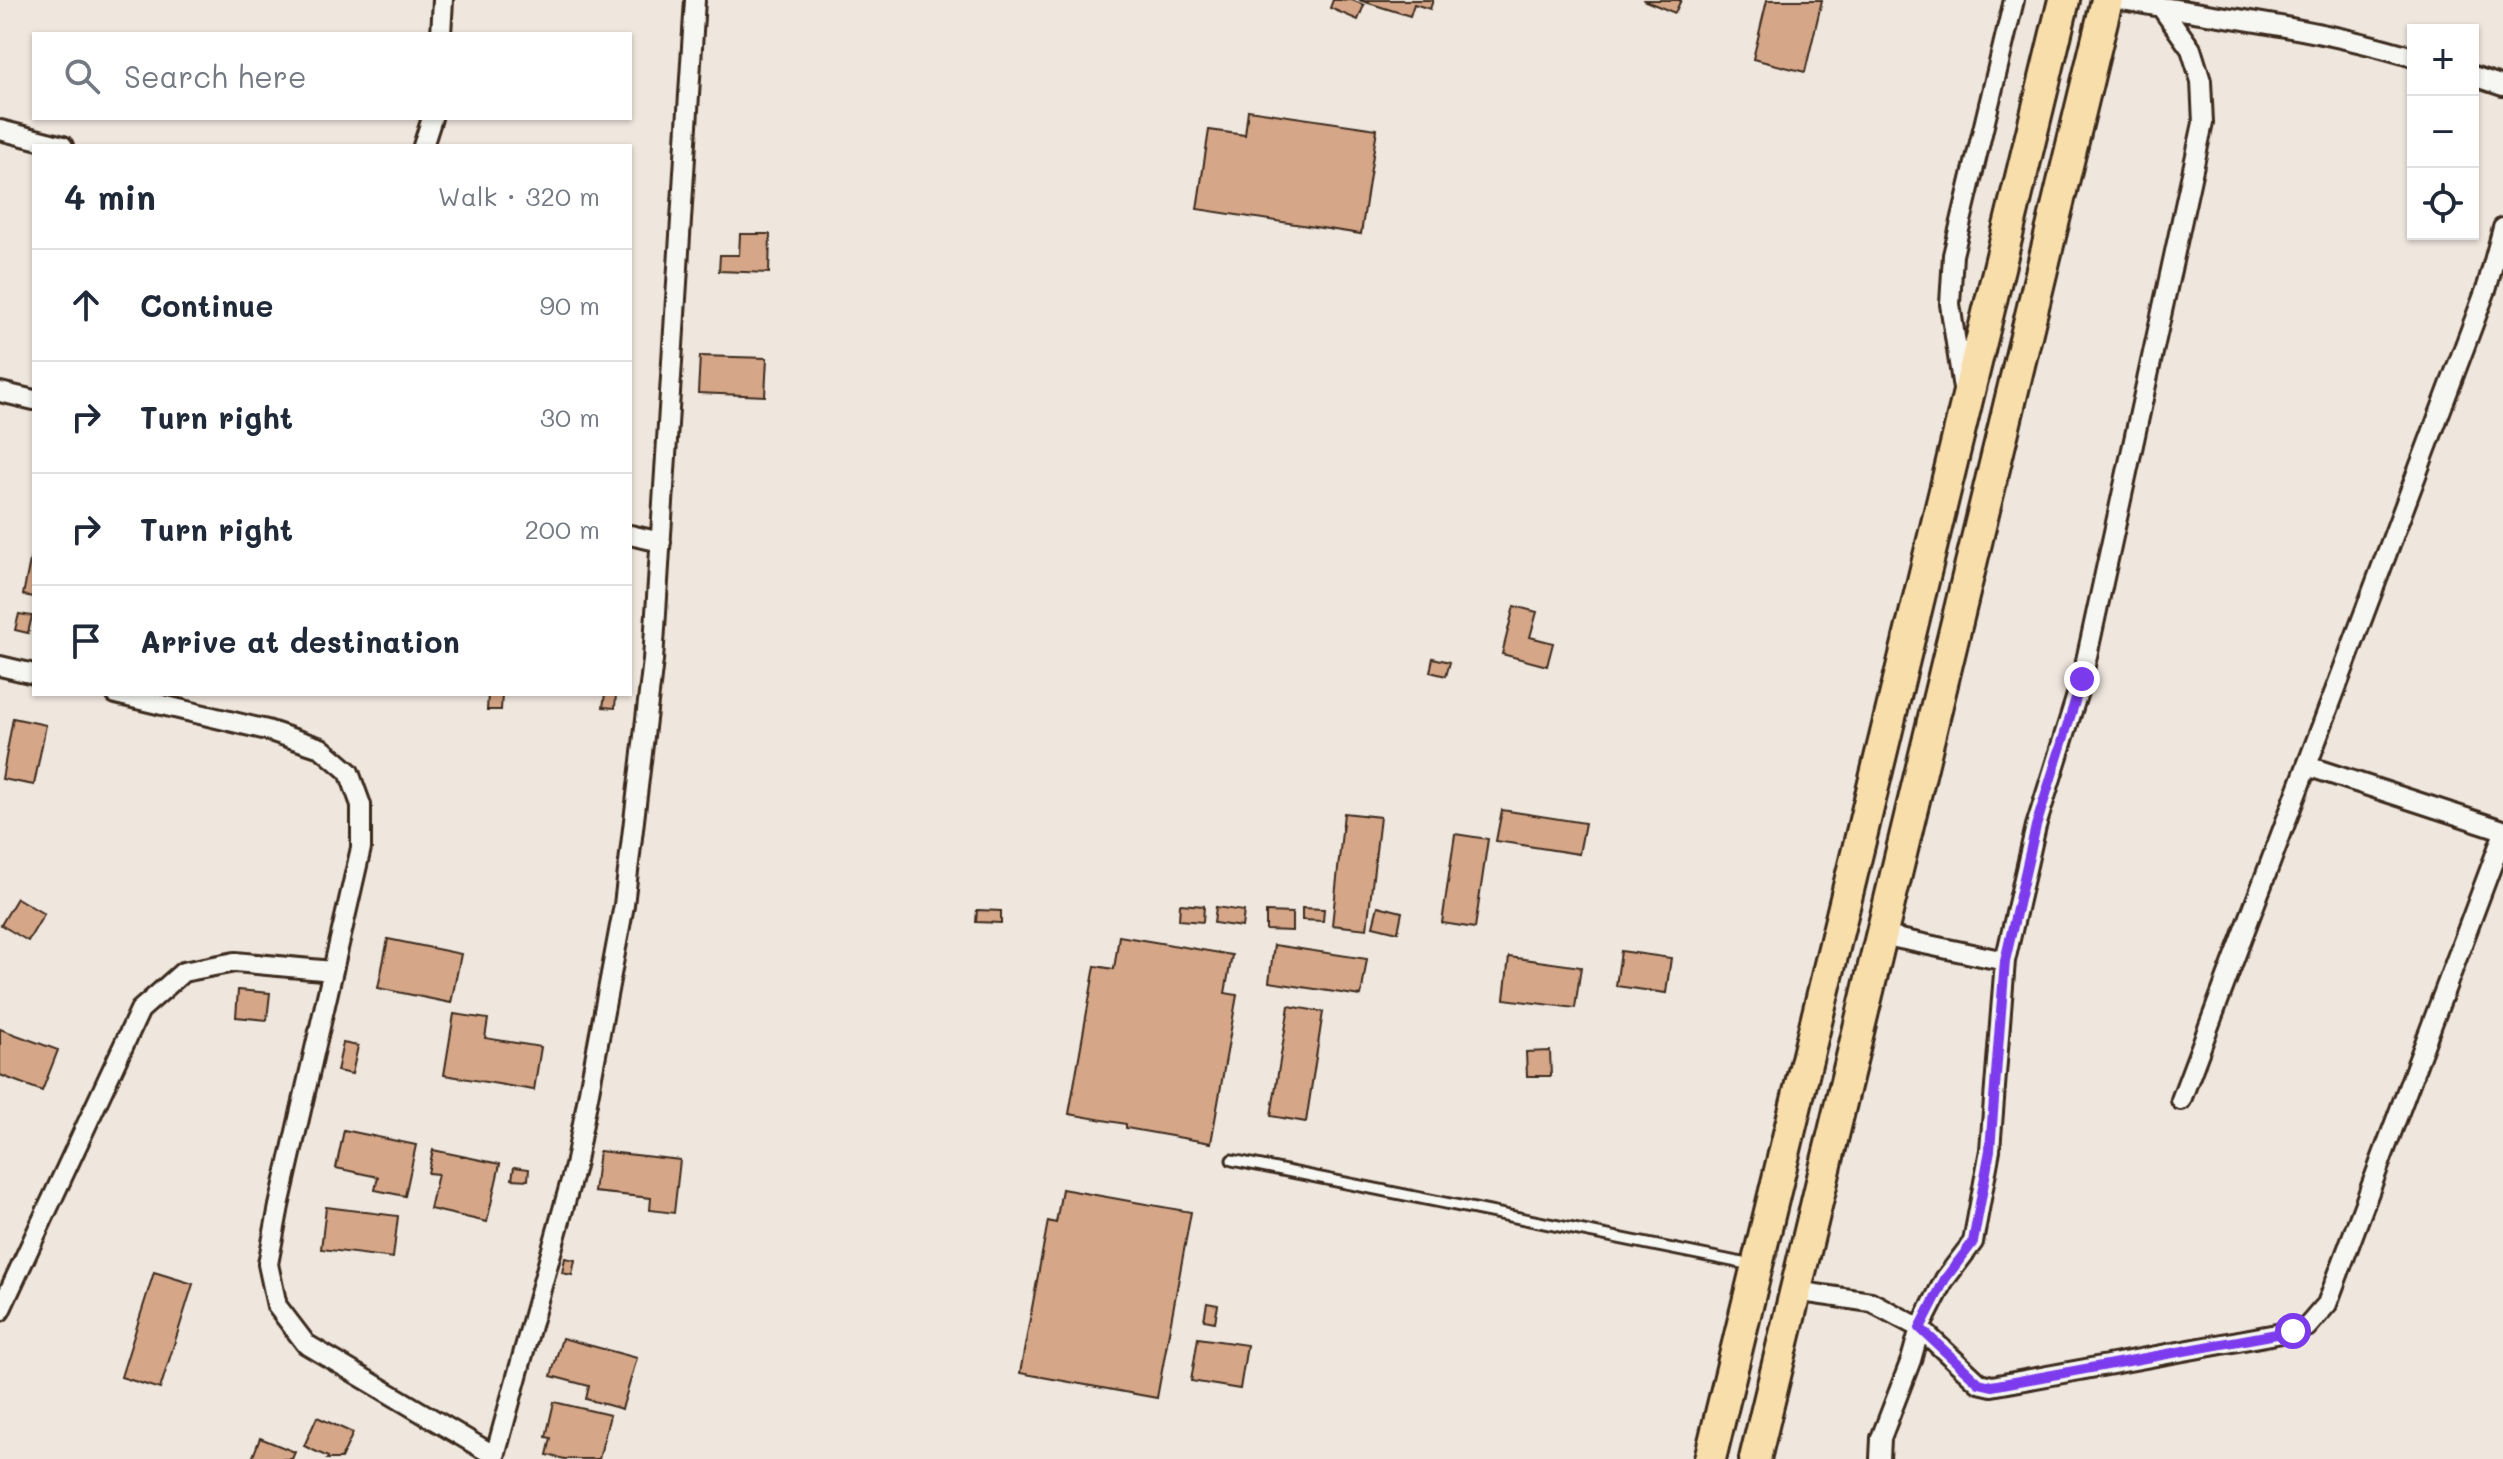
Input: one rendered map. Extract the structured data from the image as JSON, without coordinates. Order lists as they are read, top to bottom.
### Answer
{
  "page": {
    "map_buttons": ["+", "−"],
    "search": "Search here",
    "heading": ["4 min", "Walk · 320 m"],
    "list": [
      ["Continue", "90 m"],
      ["Turn right", "30 m"],
      ["Turn right", "200 m"],
      "Arrive at destination"
    ]
  }
}
